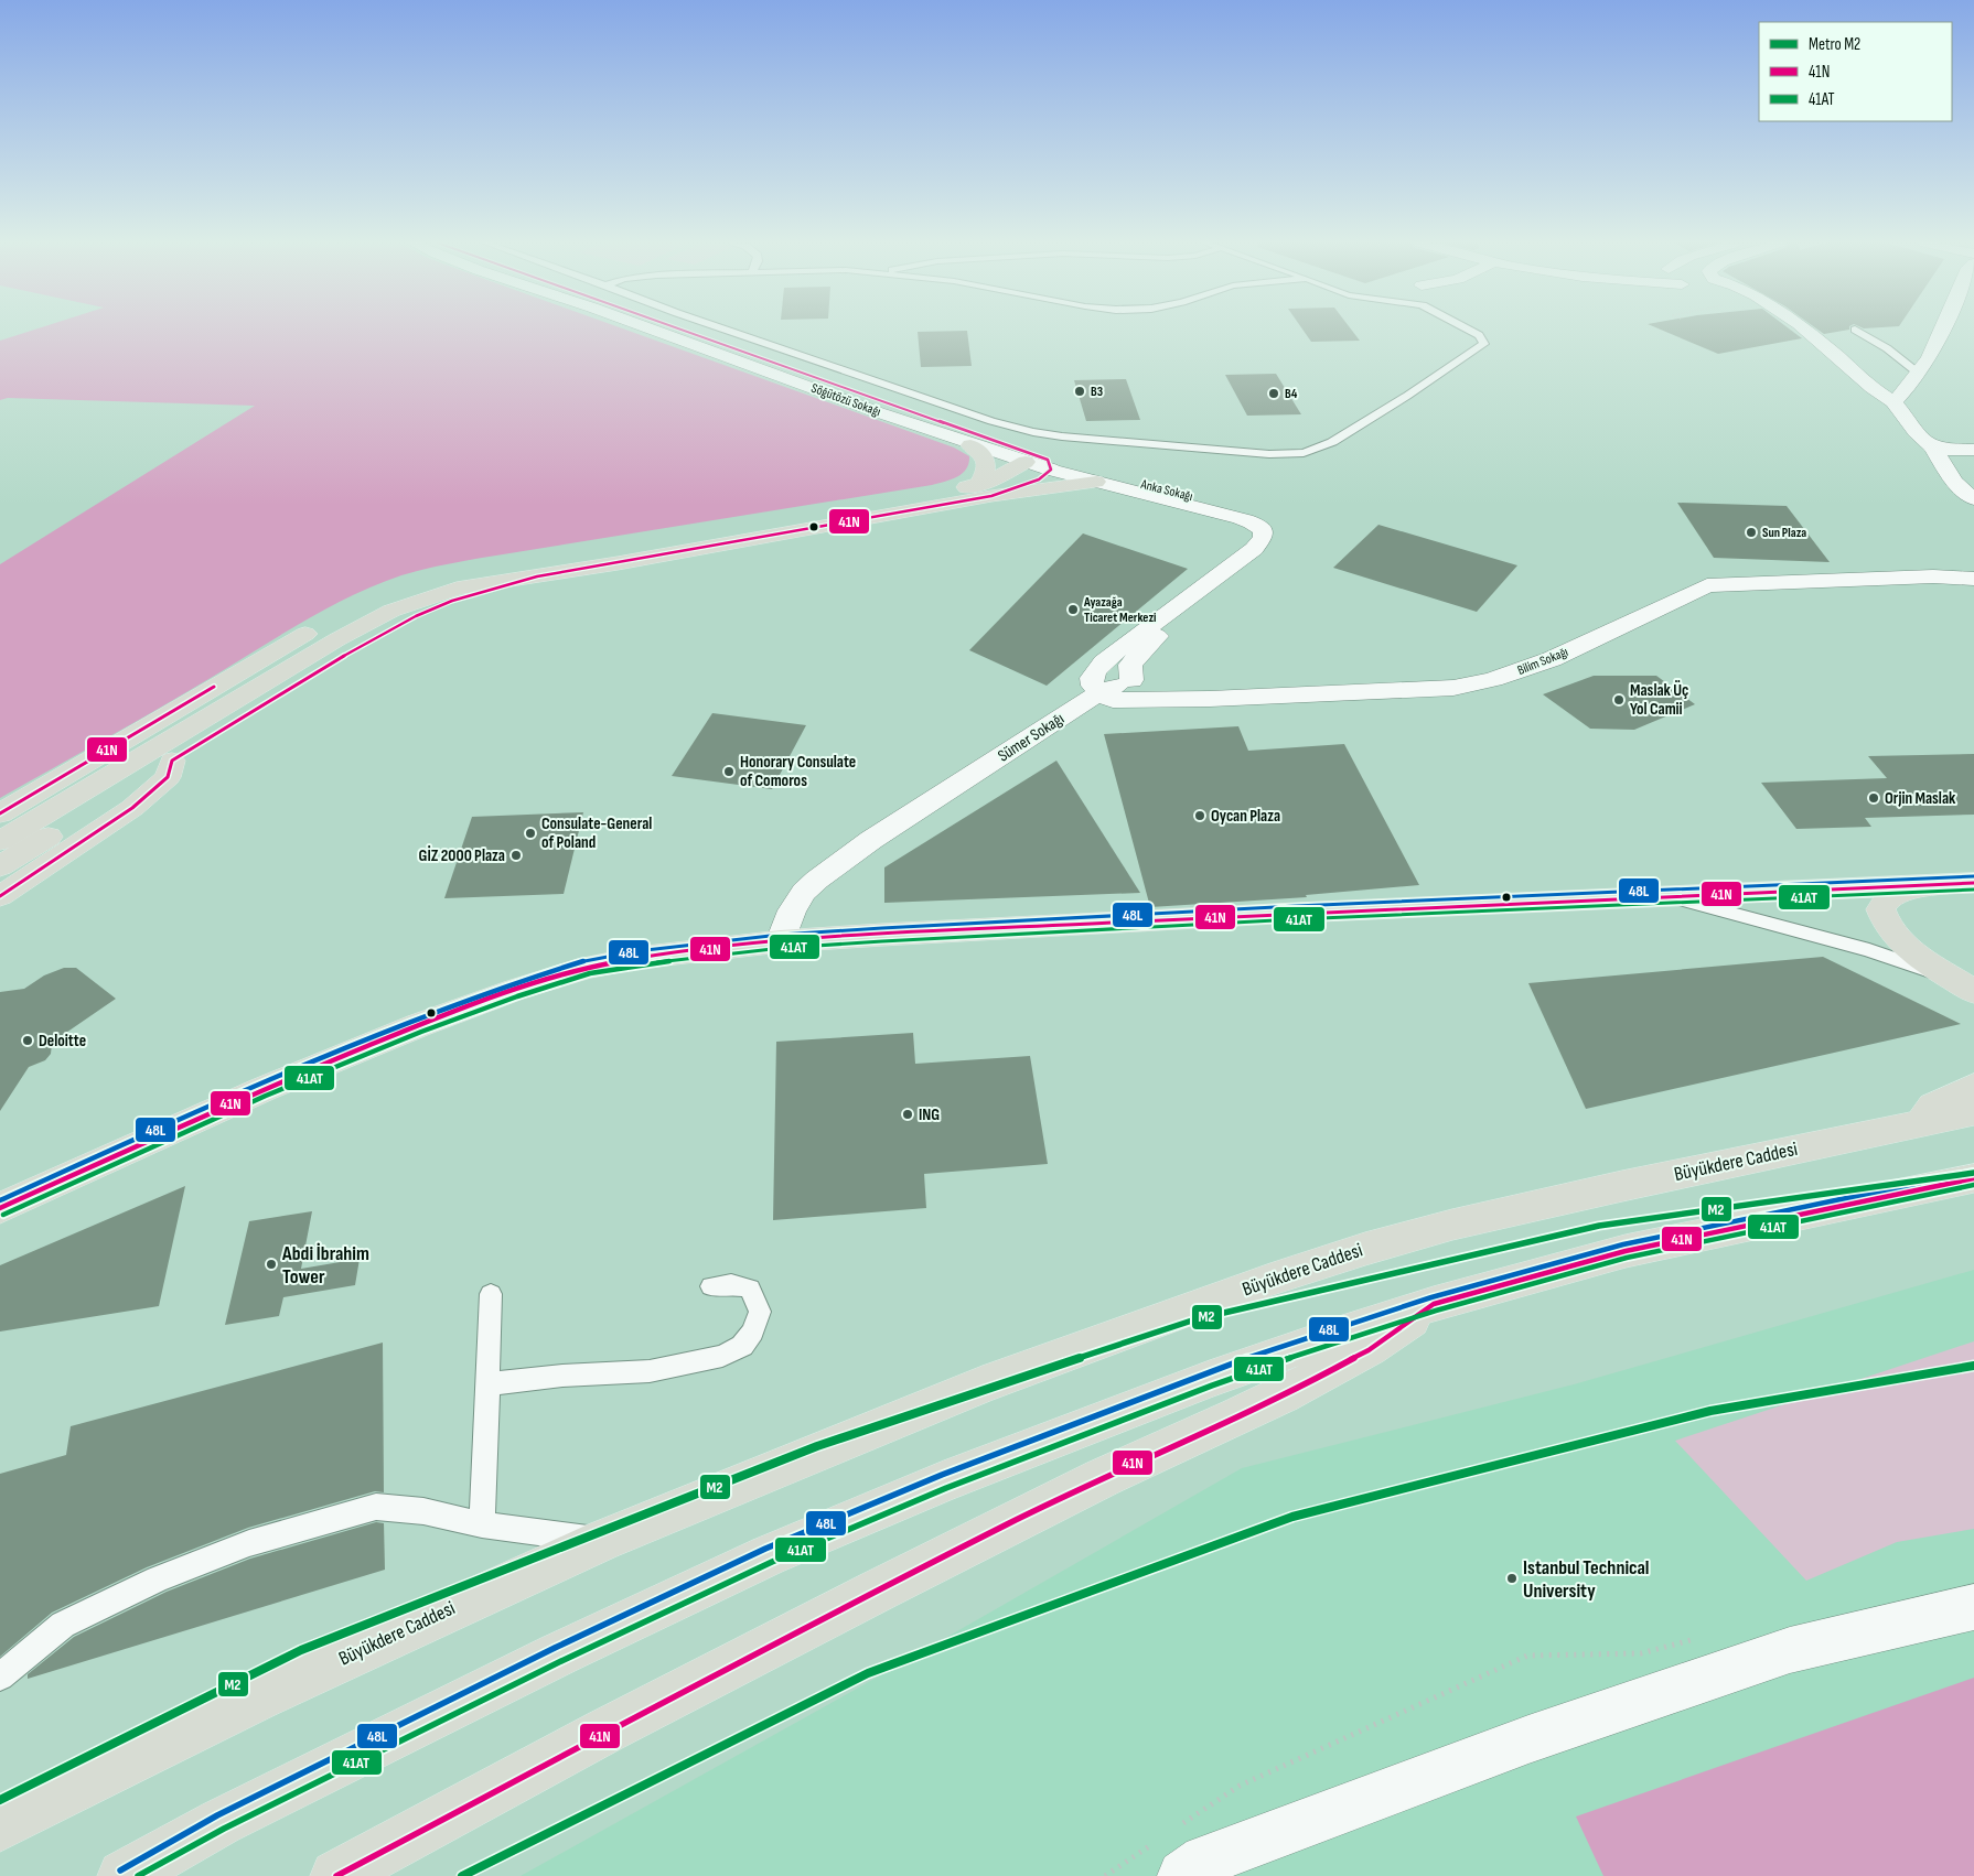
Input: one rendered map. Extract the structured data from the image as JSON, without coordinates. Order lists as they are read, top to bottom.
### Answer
{
  "streets": {
    "main road": ["Büyükdere Caddesi"],
    "street": [
      "Söğütözü Sokağı",
      "Anka Sokağı",
      "Bilim Sokağı",
      "Sümer Sokağı"
    ]
  },
  "crossings": [
    ["Söğütözü Sokağı", "Anka Sokağı"],
    ["Bilim Sokağı", "Sümer Sokağı"]
  ],
  "places": [
    "B3",
    "B4",
    "Sun Plaza",
    "Ayazağa Ticaret Merkezi",
    "Maslak Üç Yol Camii",
    "Honorary Consulate of Comoros",
    "Orjin Maslak",
    "Oycan Plaza",
    "Consulate-General of Poland",
    "GİZ 2000 Plaza",
    "Deloitte",
    "ING",
    "Abdi İbrahim Tower",
    "Istanbul Technical University"
  ],
  "lines": [
    "transit line 41N",
    "transit line 48L",
    "transit line 41AT",
    "metro line M2"
  ],
  "legend": ["Metro M2", "41N", "41AT"]
}
